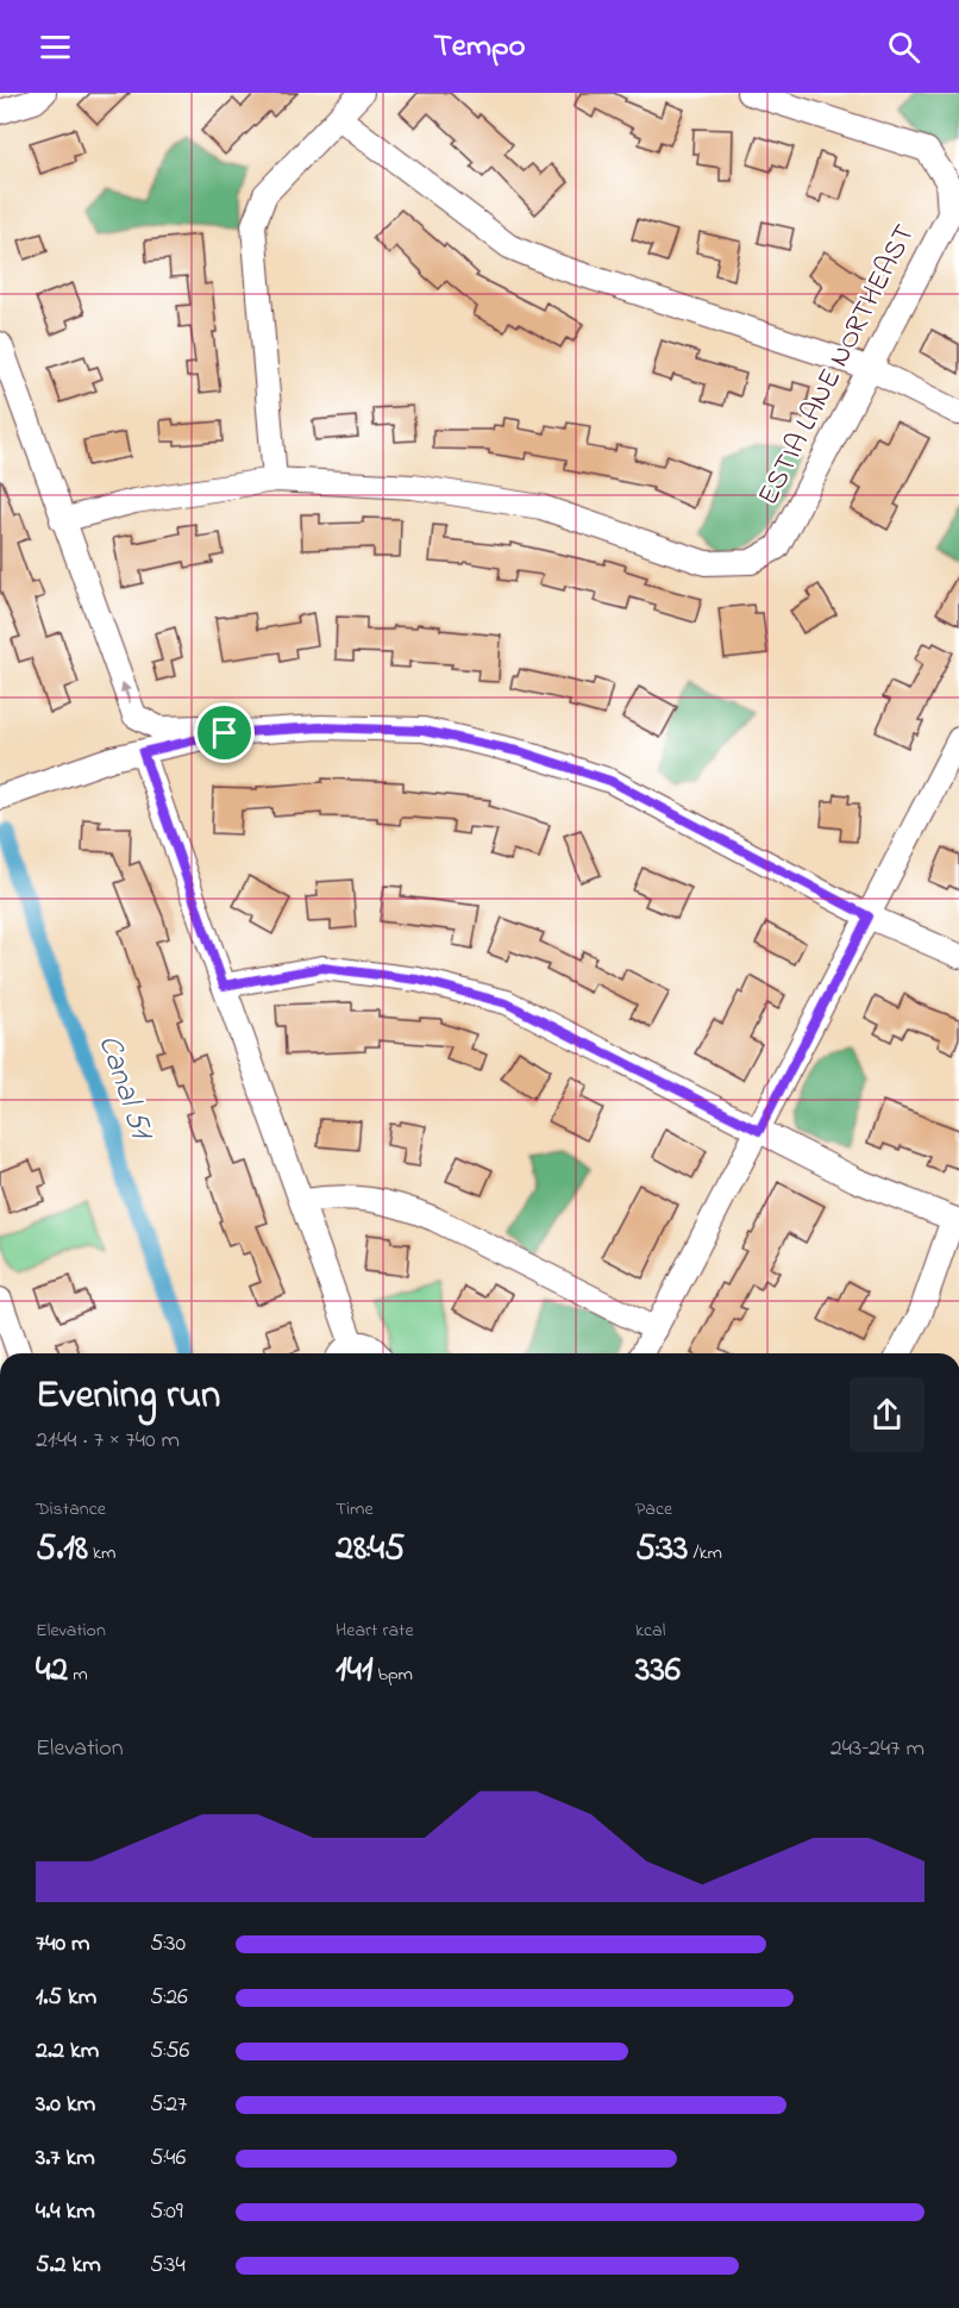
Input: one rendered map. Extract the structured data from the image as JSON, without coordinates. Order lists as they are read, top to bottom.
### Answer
{
  "streets": {
    "street": ["ESTIA LANE NORTHEAST"]
  },
  "water": ["Canal 51"],
  "page": {
    "header": "Tempo",
    "heading": ["Evening run", "21:44 · 7 × 740 m"],
    "stats": [
      ["Distance", "5.18 km"],
      ["Time", "28:45"],
      ["Pace", "5:33 /km"],
      ["Elevation", "42 m"],
      ["Heart rate", "141 bpm"],
      ["kcal", "336"]
    ],
    "chart": ["Elevation", "243–247 m"],
    "list": [
      {
        "name": "740 m",
        "note": "5:30"
      },
      {
        "name": "1.5 km",
        "note": "5:26"
      },
      {
        "name": "2.2 km",
        "note": "5:56"
      },
      {
        "name": "3.0 km",
        "note": "5:27"
      },
      {
        "name": "3.7 km",
        "note": "5:46"
      },
      {
        "name": "4.4 km",
        "note": "5:09"
      },
      {
        "name": "5.2 km",
        "note": "5:34"
      }
    ]
  }
}
